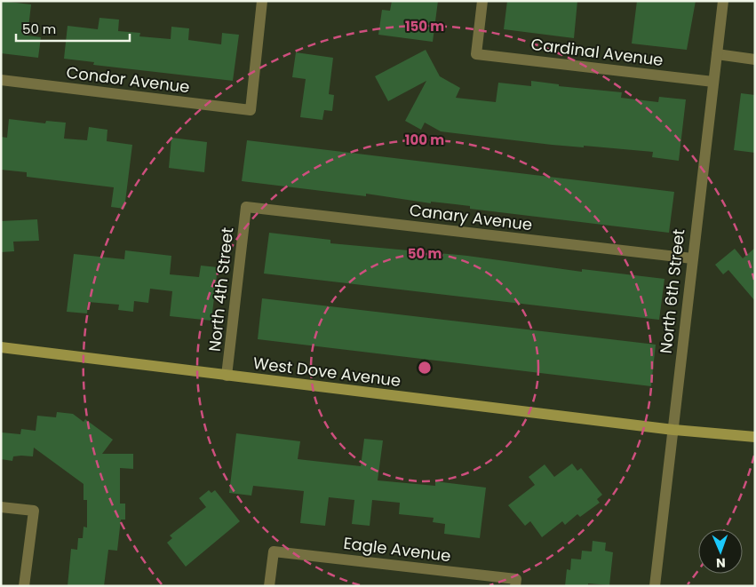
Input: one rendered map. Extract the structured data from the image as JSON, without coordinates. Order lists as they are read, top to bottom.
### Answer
{
  "streets": {
    "main road": ["West Dove Avenue"],
    "street": [
      "Cardinal Avenue",
      "Condor Avenue",
      "Canary Avenue",
      "North 4th Street",
      "North 6th Street",
      "Eagle Avenue"
    ]
  },
  "crossings": [
    ["Cardinal Avenue", "North 6th Street"],
    ["Canary Avenue", "North 4th Street"],
    ["Canary Avenue", "North 6th Street"],
    ["North 4th Street", "West Dove Avenue"],
    ["North 6th Street", "West Dove Avenue"]
  ],
  "scale_bar": "50 m",
  "north": "bottom",
  "rings": ["150 m", "100 m", "50 m"]
}
